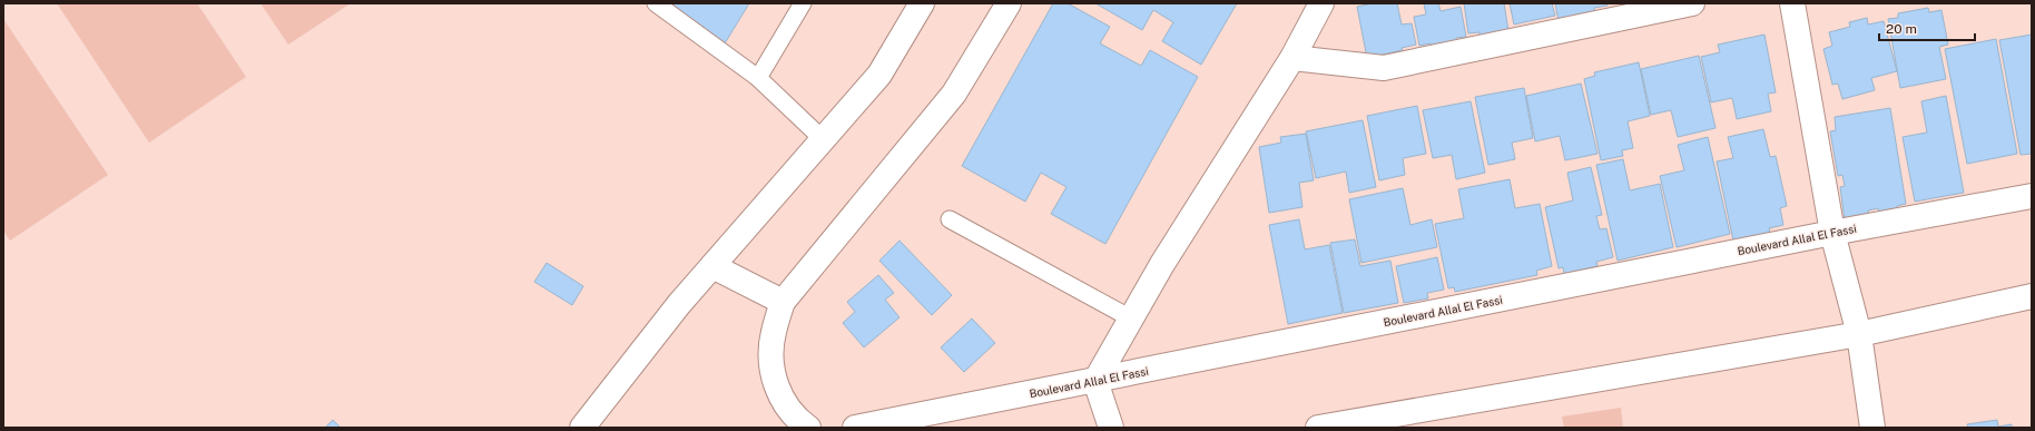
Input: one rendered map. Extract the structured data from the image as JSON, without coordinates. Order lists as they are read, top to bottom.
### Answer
{
  "streets": {
    "street": ["Boulevard Allal El Fassi"]
  },
  "scale_bar": "20 m"
}
